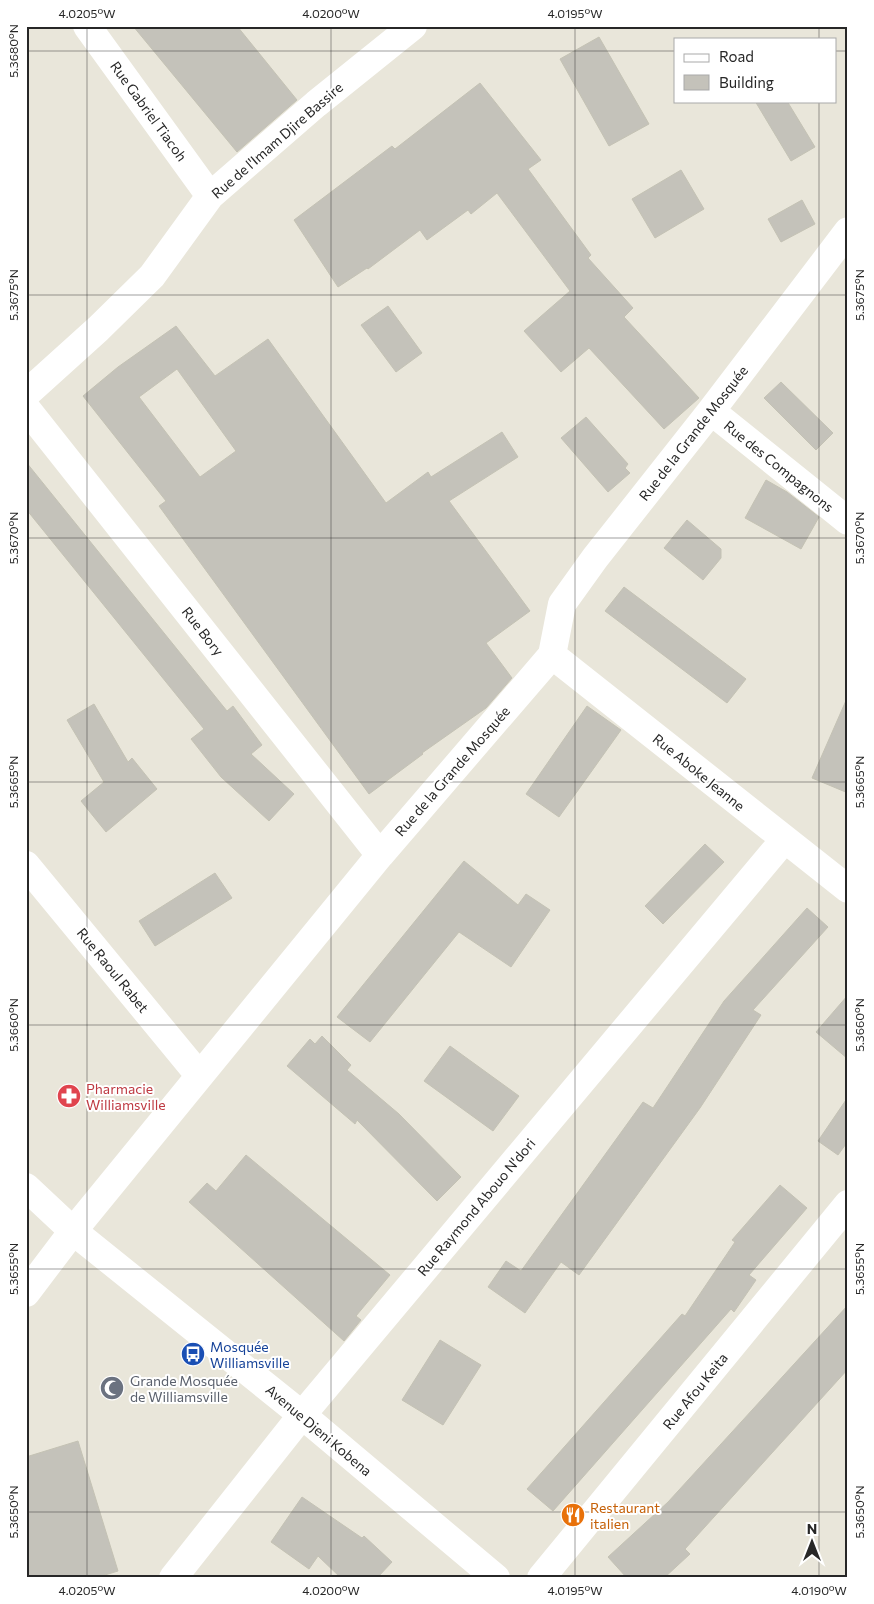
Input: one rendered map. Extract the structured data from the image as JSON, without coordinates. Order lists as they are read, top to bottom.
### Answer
{
  "streets": {
    "street": [
      "Rue Gabriel Tiacoh",
      "Rue de l'Imam Djire Bassire",
      "Rue de la Grande Mosquée",
      "Rue des Compagnons",
      "Rue Bory",
      "Rue Aboke Jeanne",
      "Rue Raoul Rabet",
      "Rue Raymond Abouo N'dori",
      "Rue Afou Keita",
      "Avenue Djeni Kobena"
    ]
  },
  "crossings": [
    ["Rue Gabriel Tiacoh", "Rue de l'Imam Djire Bassire"],
    ["Rue de la Grande Mosquée", "Rue des Compagnons"],
    ["Rue de la Grande Mosquée", "Rue Bory"],
    ["Rue de la Grande Mosquée", "Rue Aboke Jeanne"],
    ["Rue de la Grande Mosquée", "Rue Raoul Rabet"],
    ["Rue de la Grande Mosquée", "Avenue Djeni Kobena"],
    ["Rue Aboke Jeanne", "Rue Raymond Abouo N'dori"],
    ["Rue Raymond Abouo N'dori", "Avenue Djeni Kobena"]
  ],
  "places": {
    "pharmacy": ["Pharmacie Williamsville"],
    "bus stop": ["Mosquée Williamsville"],
    "mosque": ["Grande Mosquée de Williamsville"],
    "restaurant": ["Restaurant italien"]
  },
  "legend": ["Road", "Building"],
  "north": "top",
  "coordinates": [
    "4.0205°W",
    "4.0200°W",
    "4.0195°W",
    "5.3680°N",
    "5.3675°N",
    "5.3670°N",
    "5.3665°N",
    "5.3660°N",
    "5.3655°N",
    "5.3650°N",
    "4.0190°W"
  ]
}
